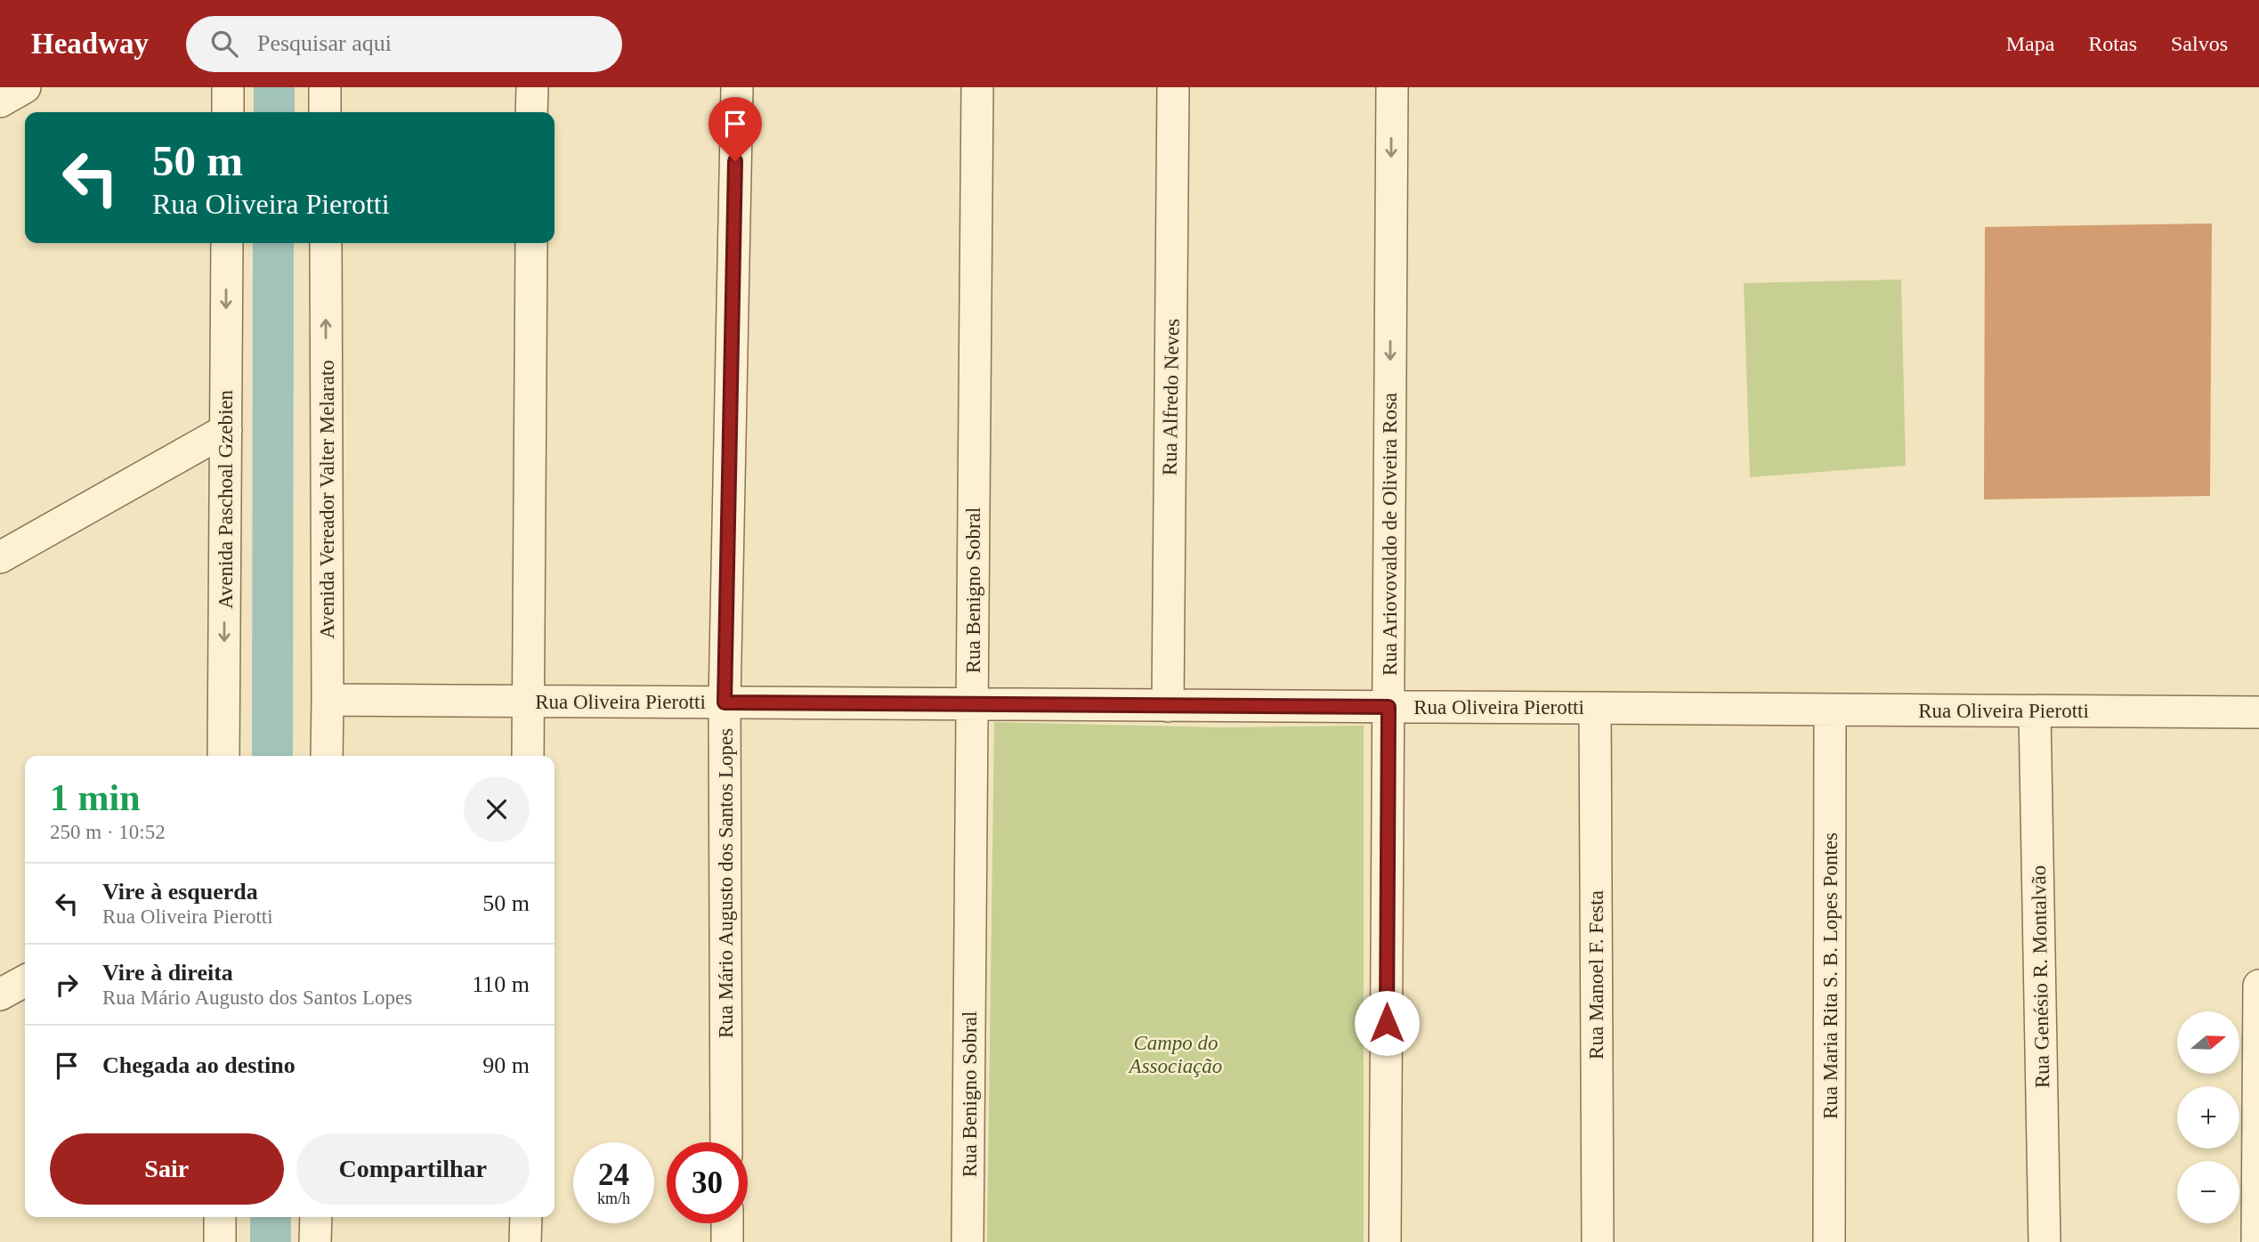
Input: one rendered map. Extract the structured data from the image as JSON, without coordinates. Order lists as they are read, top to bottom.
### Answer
{
  "streets": {
    "street": [
      "Rua Alfredo Neves",
      "Avenida Paschoal Gzebien",
      "Avenida Vereador Valter Melarato",
      "Rua Ariovovaldo de Oliveira Rosa",
      "Rua Benigno Sobral",
      "Rua Oliveira Pierotti",
      "Rua Mário Augusto dos Santos Lopes",
      "Rua Manoel F. Festa",
      "Rua Maria Rita S. B. Lopes Pontes",
      "Rua Genésio R. Montalvão"
    ]
  },
  "crossings": [
    ["Rua Alfredo Neves", "Rua Oliveira Pierotti"],
    ["Avenida Vereador Valter Melarato", "Rua Oliveira Pierotti"],
    ["Rua Ariovovaldo de Oliveira Rosa", "Rua Oliveira Pierotti"],
    ["Rua Benigno Sobral", "Rua Oliveira Pierotti"],
    ["Rua Oliveira Pierotti", "Rua Mário Augusto dos Santos Lopes"],
    ["Rua Oliveira Pierotti", "Rua Manoel F. Festa"],
    ["Rua Oliveira Pierotti", "Rua Maria Rita S. B. Lopes Pontes"],
    ["Rua Oliveira Pierotti", "Rua Genésio R. Montalvão"]
  ],
  "one_way": ["Avenida Paschoal Gzebien", "Rua Ariovovaldo de Oliveira Rosa"],
  "parks": ["Campo do Associação"],
  "north": "right",
  "page": {
    "header": "Headway",
    "search": "Pesquisar aqui",
    "nav": ["Mapa", "Rotas", "Salvos"],
    "turn": ["50 m", "Rua Oliveira Pierotti"],
    "heading": ["1 min", "250 m · 10:52"],
    "list": [
      {
        "name": "Vire à esquerda",
        "note": "Rua Oliveira Pierotti",
        "value": "50 m"
      },
      {
        "name": "Vire à direita",
        "note": "Rua Mário Augusto dos Santos Lopes",
        "value": "110 m"
      },
      {
        "name": "Chegada ao destino",
        "value": "90 m"
      }
    ],
    "map_buttons": ["+", "−"],
    "buttons": ["Sair", "Compartilhar"],
    "speed": "24 km/h",
    "limit": "30"
  }
}
